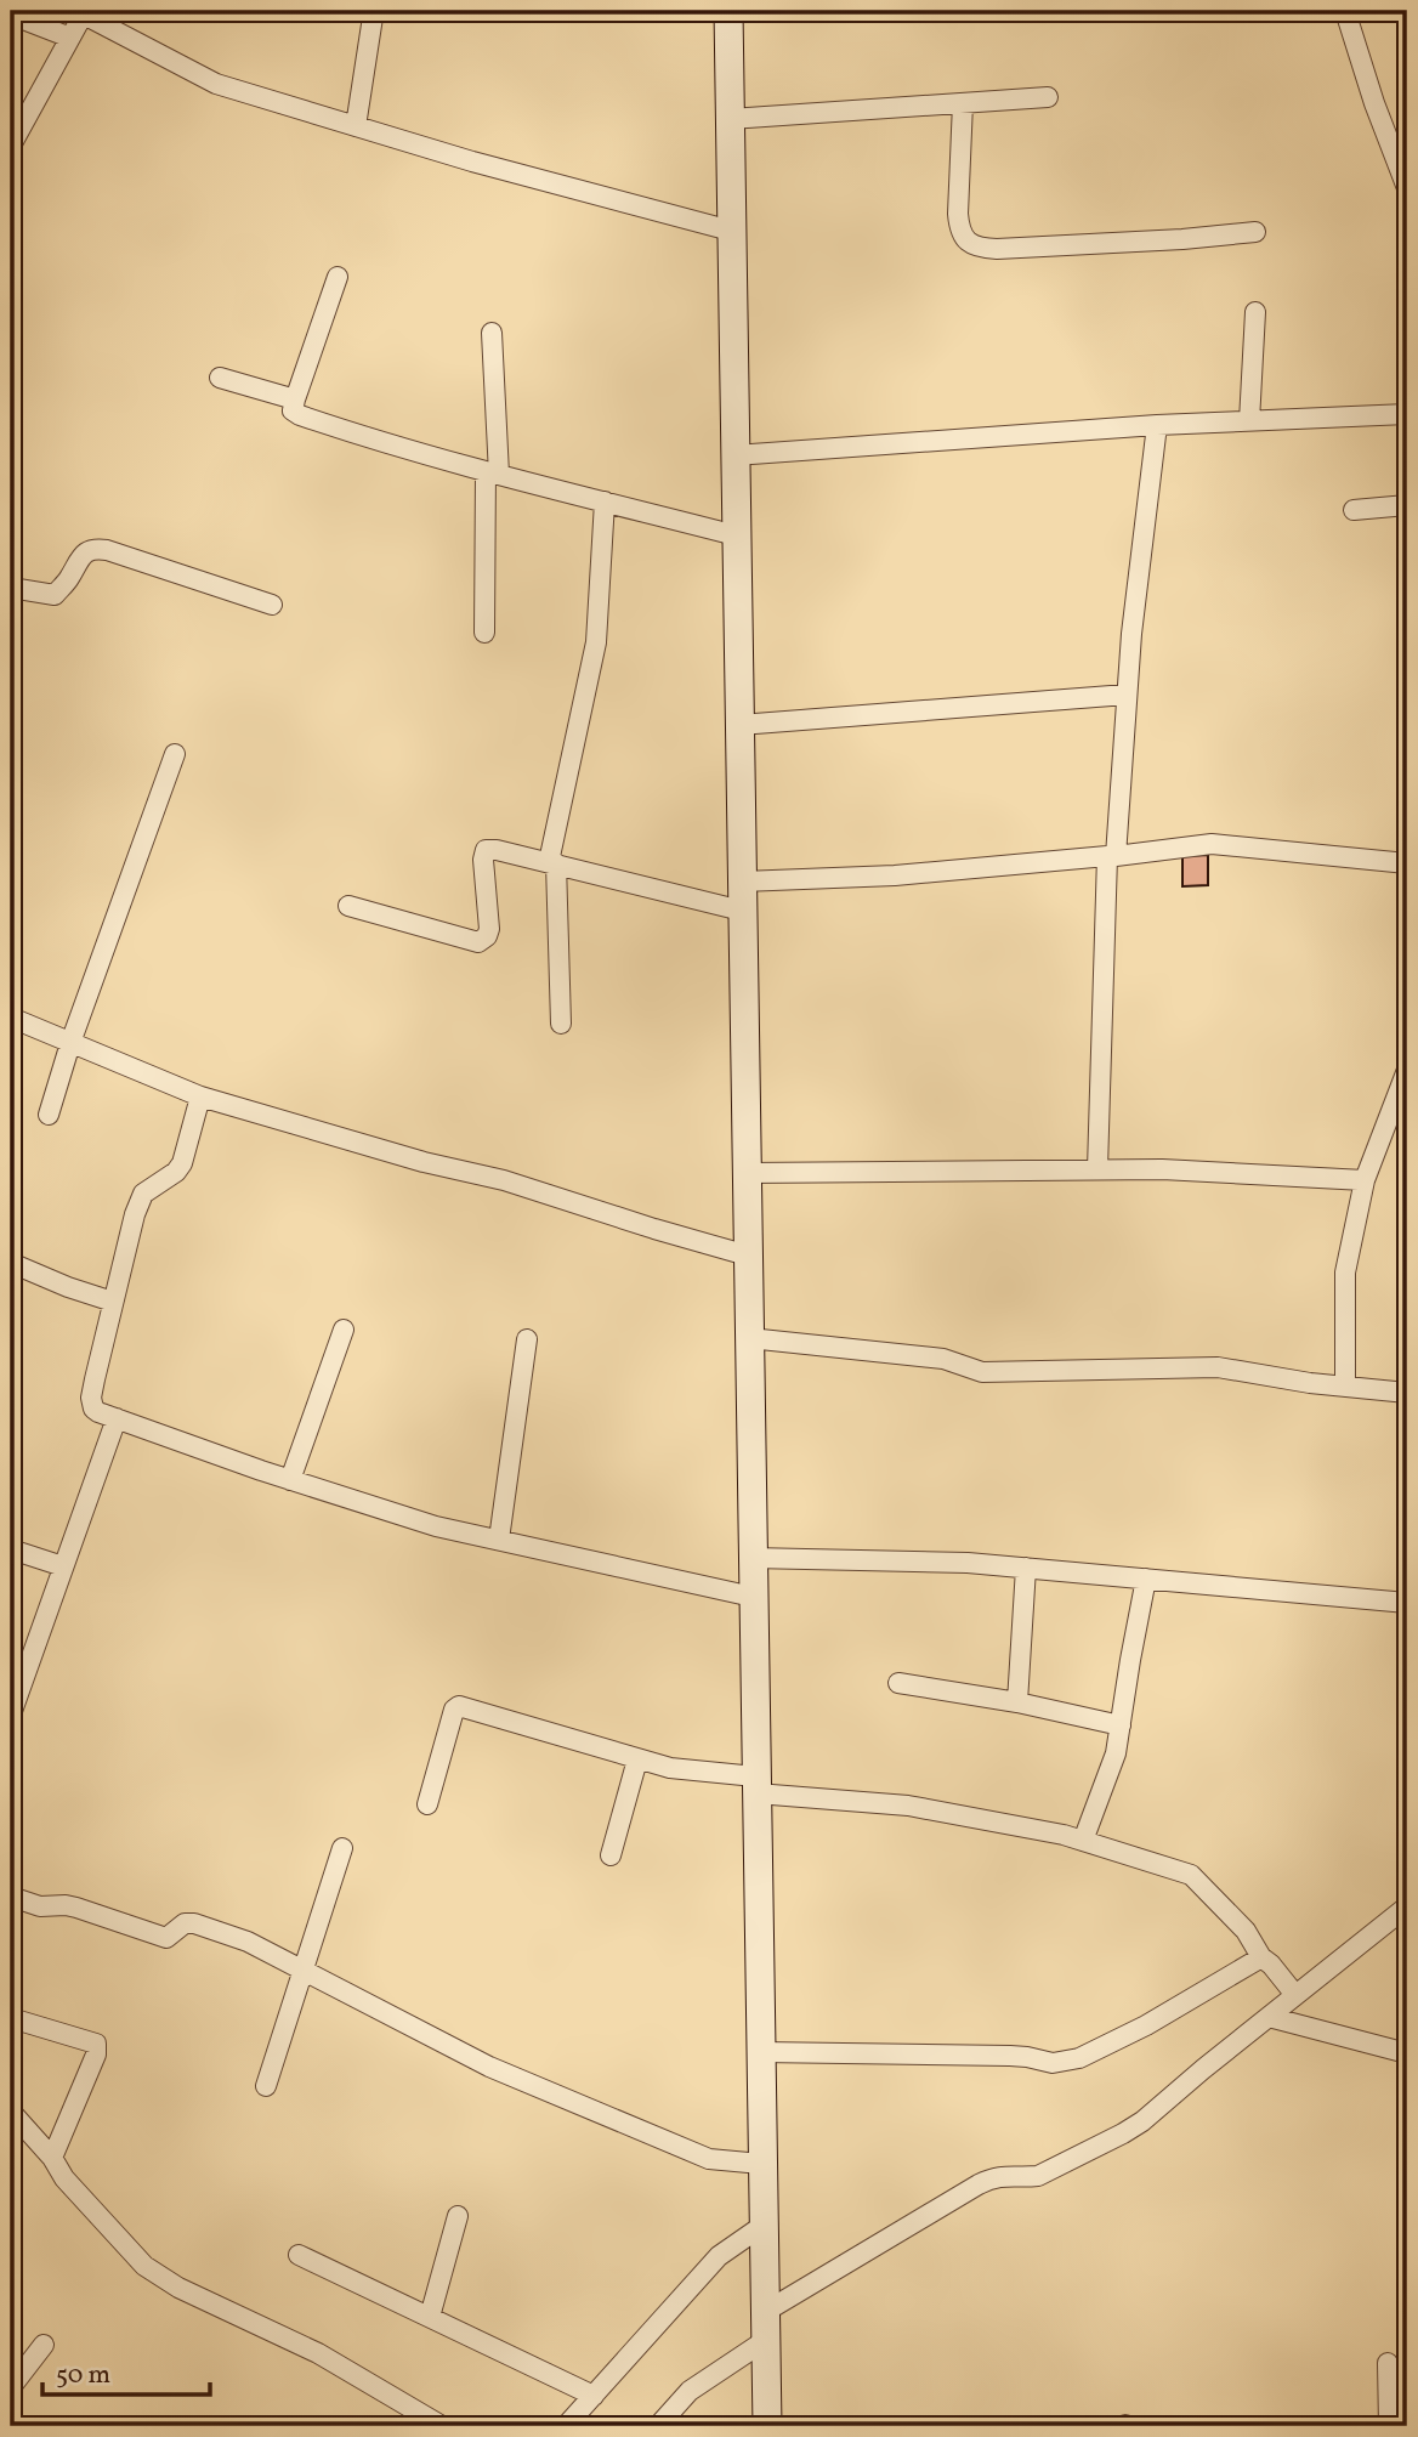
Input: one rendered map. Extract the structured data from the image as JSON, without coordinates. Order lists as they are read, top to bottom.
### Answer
{
  "scale_bar": "50 m"
}
